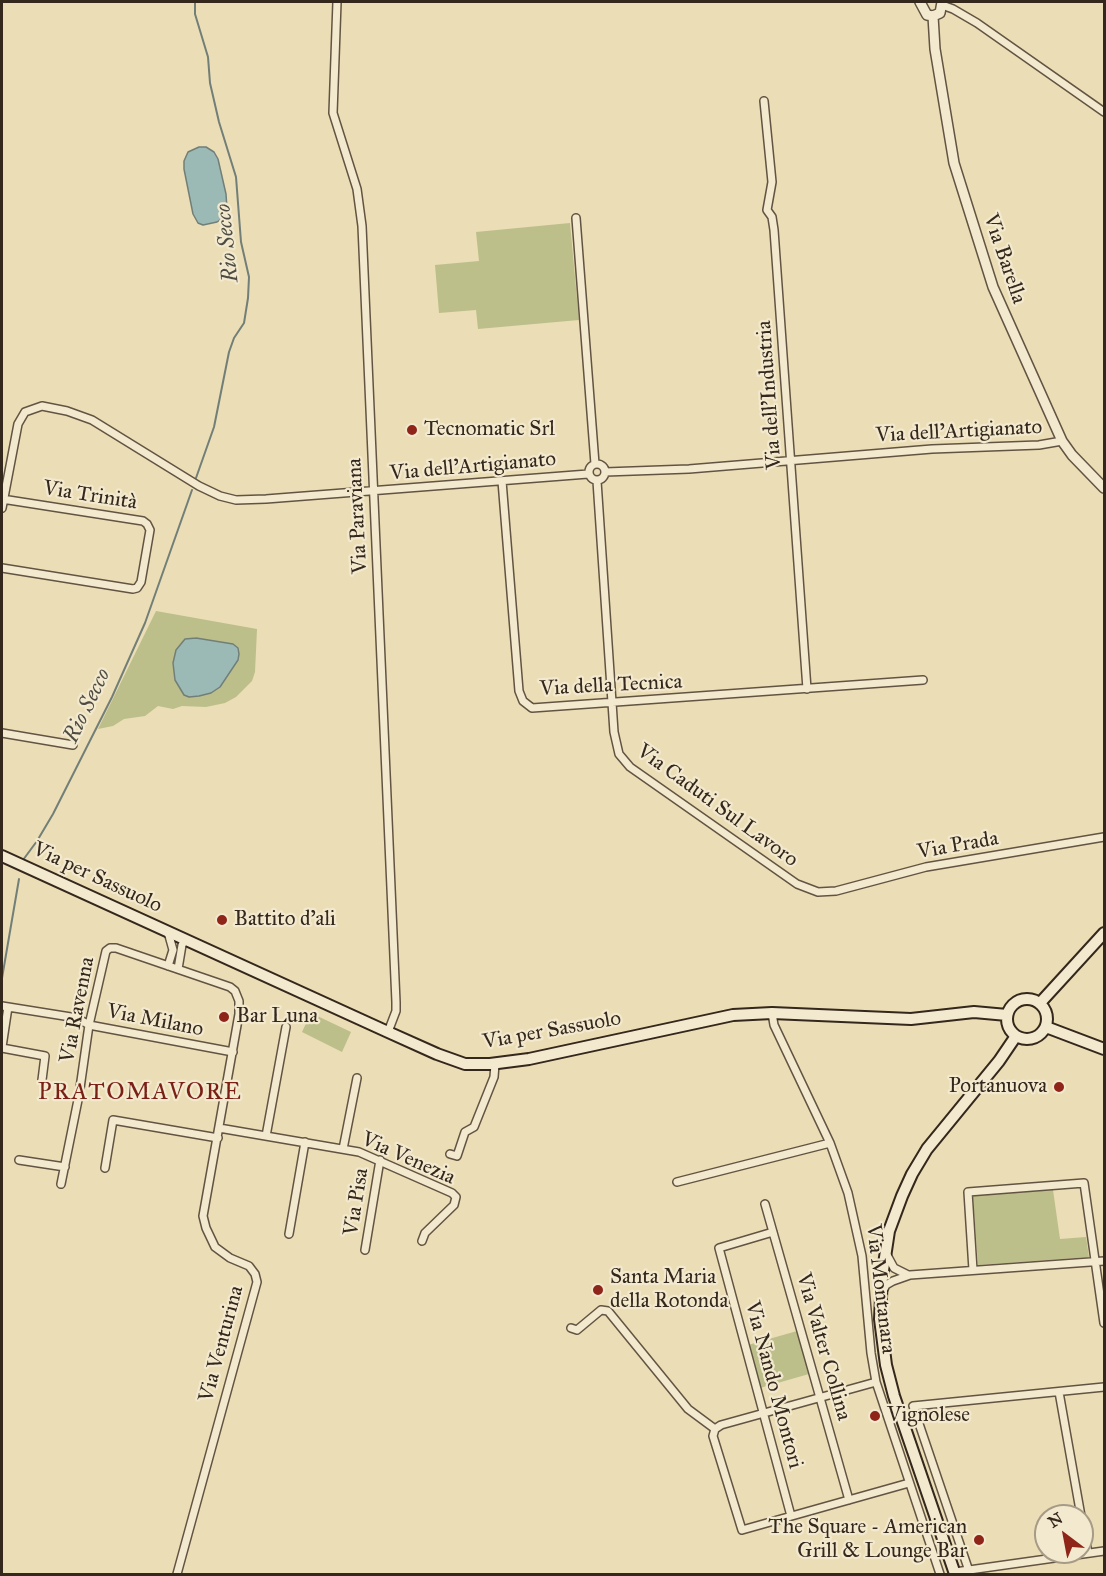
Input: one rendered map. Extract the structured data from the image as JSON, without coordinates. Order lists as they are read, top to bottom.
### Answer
{
  "streets": {
    "main road": ["Via per Sassuolo"],
    "street": [
      "Via Barella",
      "Via dell’Industria",
      "Via dell'Artigianato",
      "Via Trinità",
      "Via Paraviana",
      "Via della Tecnica",
      "Via Caduti Sul Lavoro",
      "Via Prada",
      "Via Ravenna",
      "Via Milano",
      "Via Venezia",
      "Via Pisa",
      "Via Montanara",
      "Via Venturina",
      "Via Valter Collina",
      "Via Nando Montori"
    ]
  },
  "crossings": [
    ["Via Barella", "Via dell'Artigianato"],
    ["Via dell’Industria", "Via dell'Artigianato"],
    ["Via dell’Industria", "Via della Tecnica"],
    ["Via dell'Artigianato", "Via Trinità"],
    ["Via dell'Artigianato", "Via Paraviana"],
    ["Via dell'Artigianato", "Via della Tecnica"],
    ["Via dell'Artigianato", "Via Caduti Sul Lavoro"],
    ["Via Paraviana", "Via per Sassuolo"],
    ["Via della Tecnica", "Via Caduti Sul Lavoro"],
    ["Via Caduti Sul Lavoro", "Via Prada"],
    ["Via per Sassuolo", "Via Montanara"],
    ["Via Ravenna", "Via Milano"],
    ["Via Ravenna", "Via Venturina"],
    ["Via Milano", "Via Venturina"],
    ["Via Venezia", "Via Pisa"],
    ["Via Venezia", "Via Venturina"],
    ["Via Valter Collina", "Via Nando Montori"]
  ],
  "districts": ["PRATOMAVORE"],
  "water": ["Rio Secco"],
  "places": [
    "Tecnomatic Srl",
    "Battito d'ali",
    "Bar Luna",
    "Portanuova",
    "Santa Maria della Rotonda",
    "Vignolese",
    "The Square - American Grill & Lounge Bar"
  ],
  "north": "top left"
}
